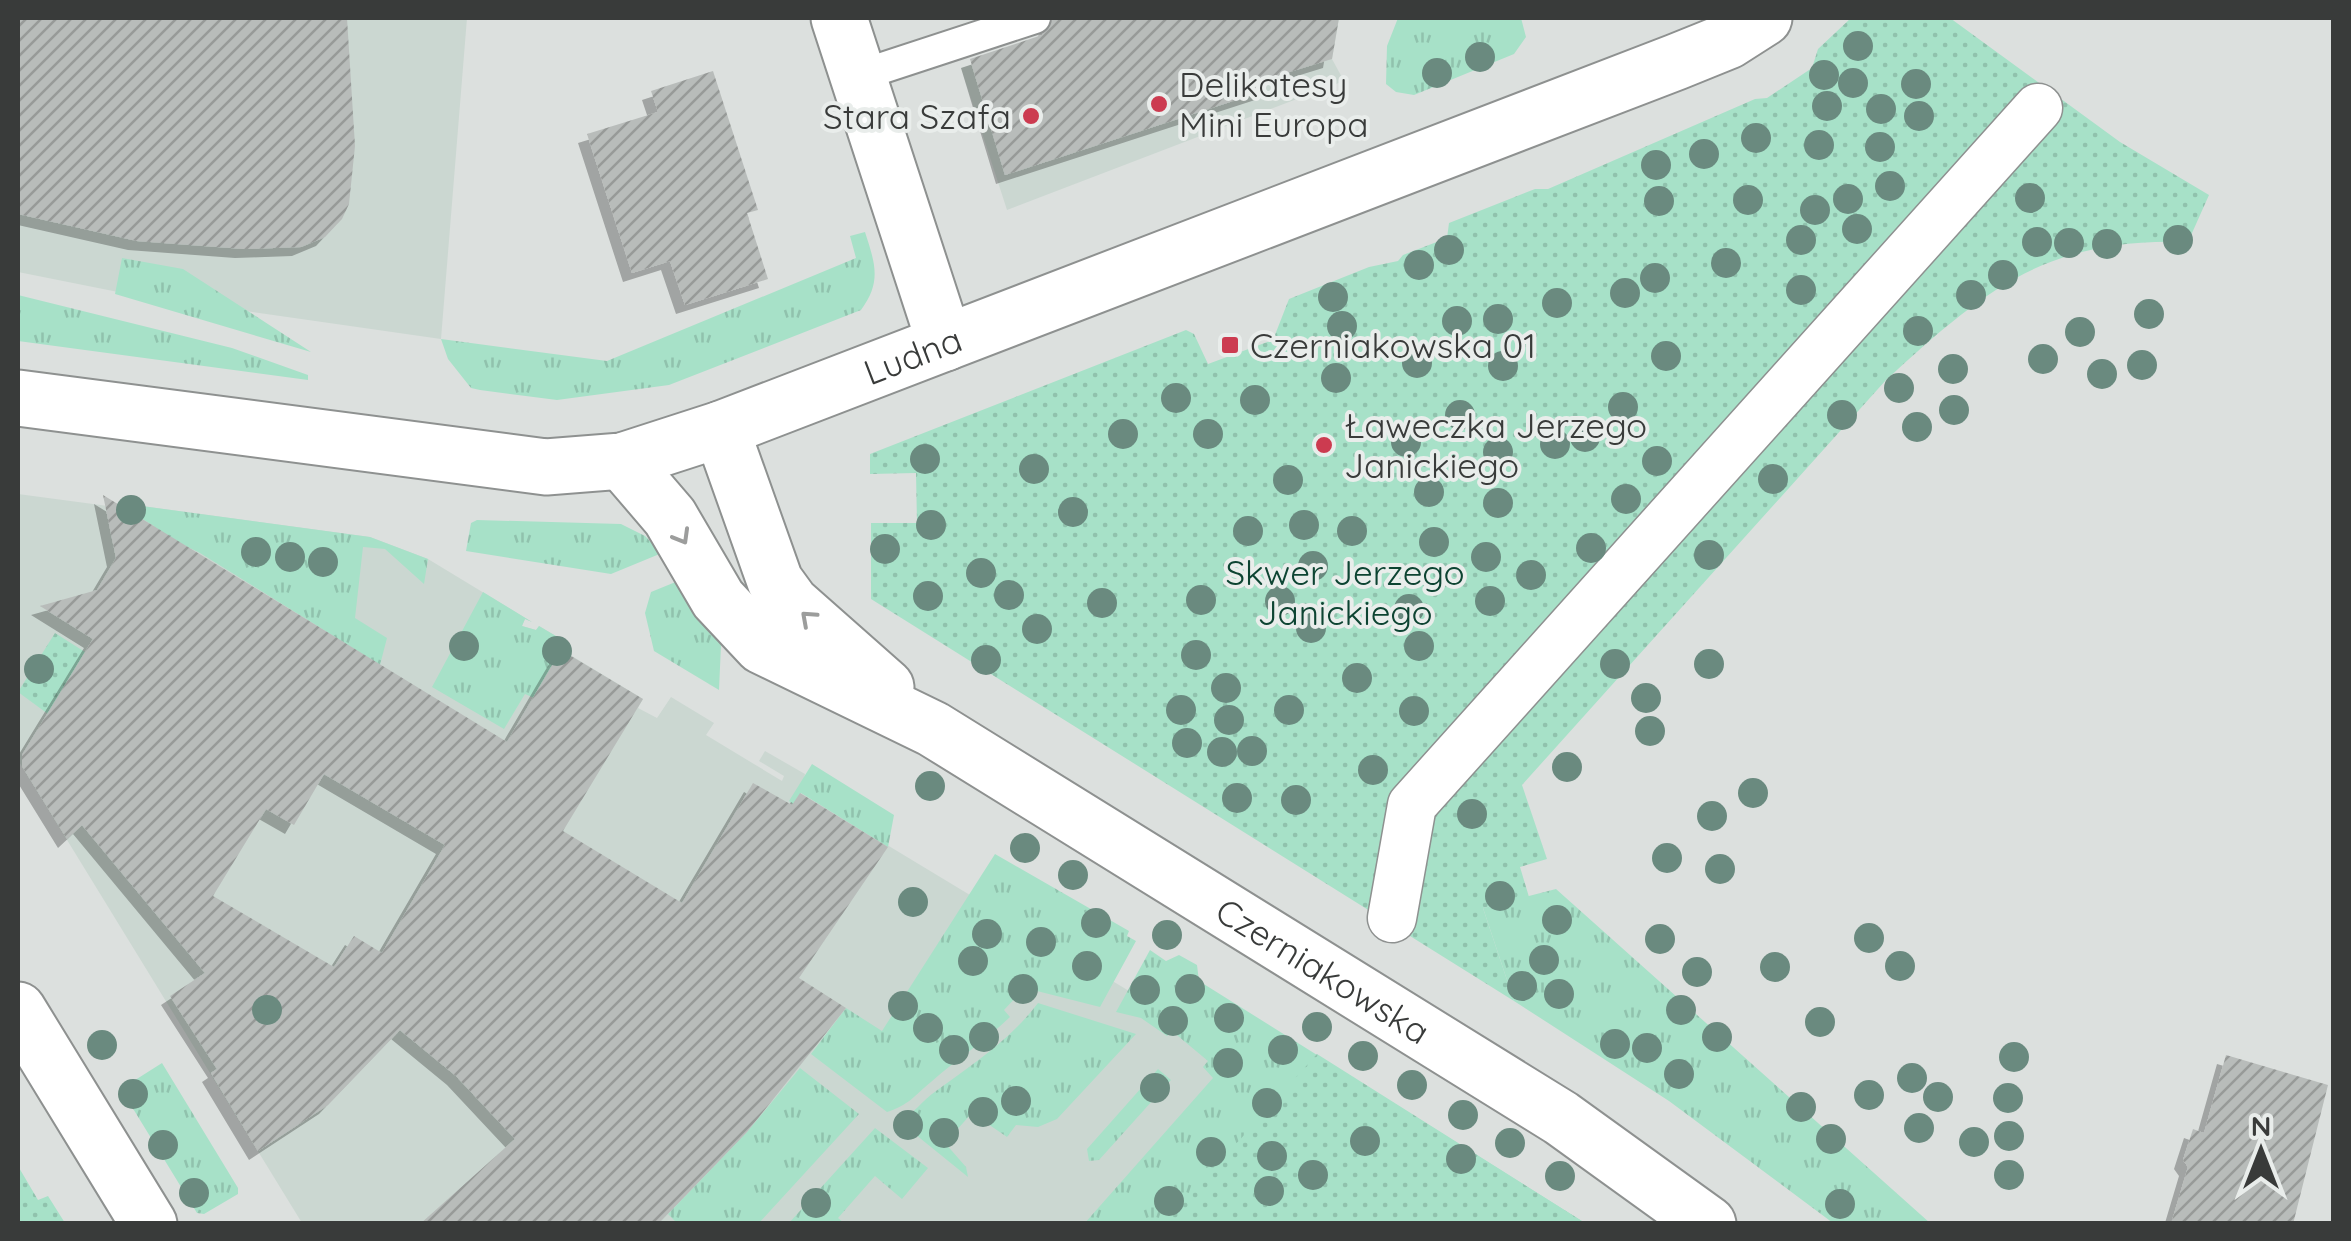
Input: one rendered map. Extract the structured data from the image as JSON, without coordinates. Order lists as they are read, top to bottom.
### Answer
{
  "streets": {
    "street": ["Ludna", "Czerniakowska"]
  },
  "crossings": [
    ["Ludna", "Czerniakowska"]
  ],
  "parks": ["Skwer Jerzego Janickiego"],
  "places": {
    "other": ["Delikatesy Mini Europa", "Stara Szafa", "Ławeczka Jerzego Janickiego"],
    "transit": ["Czerniakowska 01"]
  },
  "north": "top"
}
